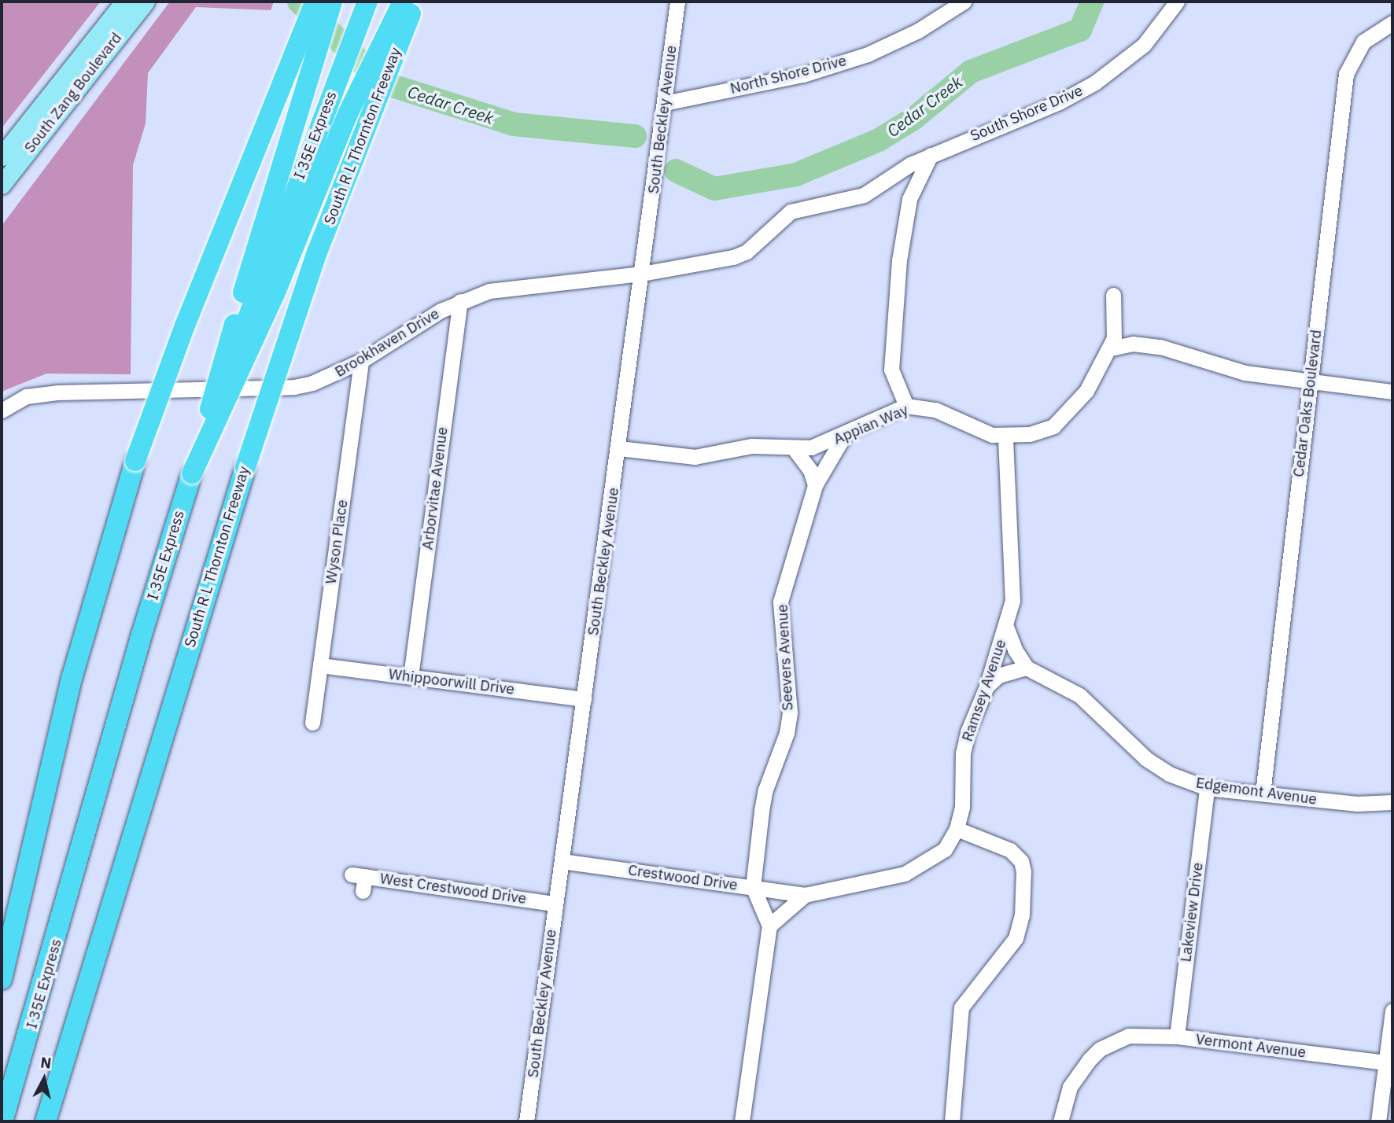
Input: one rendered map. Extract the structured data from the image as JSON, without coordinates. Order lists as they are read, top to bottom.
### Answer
{
  "streets": {
    "highway": ["I 35E Express", "South R L Thornton Freeway"],
    "main road": ["South Zang Boulevard"],
    "street": [
      "North Shore Drive",
      "South Shore Drive",
      "South Beckley Avenue",
      "Brookhaven Drive",
      "Cedar Oaks Boulevard",
      "Appian Way",
      "Arborvitae Avenue",
      "Wyson Place",
      "Seevers Avenue",
      "Whippoorwill Drive",
      "Ramsey Avenue",
      "Edgemont Avenue",
      "Crestwood Drive",
      "West Crestwood Drive",
      "Lakeview Drive",
      "Vermont Avenue"
    ]
  },
  "crossings": [
    ["North Shore Drive", "South Beckley Avenue"],
    ["South Shore Drive", "South Beckley Avenue"],
    ["South Shore Drive", "Brookhaven Drive"],
    ["South Beckley Avenue", "Brookhaven Drive"],
    ["South Beckley Avenue", "Appian Way"],
    ["South Beckley Avenue", "Whippoorwill Drive"],
    ["South Beckley Avenue", "Crestwood Drive"],
    ["South Beckley Avenue", "West Crestwood Drive"],
    ["Brookhaven Drive", "Arborvitae Avenue"],
    ["Brookhaven Drive", "Wyson Place"],
    ["Cedar Oaks Boulevard", "Edgemont Avenue"],
    ["Appian Way", "Seevers Avenue"],
    ["Appian Way", "Ramsey Avenue"],
    ["Arborvitae Avenue", "Whippoorwill Drive"],
    ["Wyson Place", "Whippoorwill Drive"],
    ["Seevers Avenue", "Crestwood Drive"],
    ["Ramsey Avenue", "Edgemont Avenue"],
    ["Ramsey Avenue", "Crestwood Drive"],
    ["Edgemont Avenue", "Lakeview Drive"],
    ["Lakeview Drive", "Vermont Avenue"]
  ],
  "water": ["Cedar Creek"],
  "north": "top"
}
